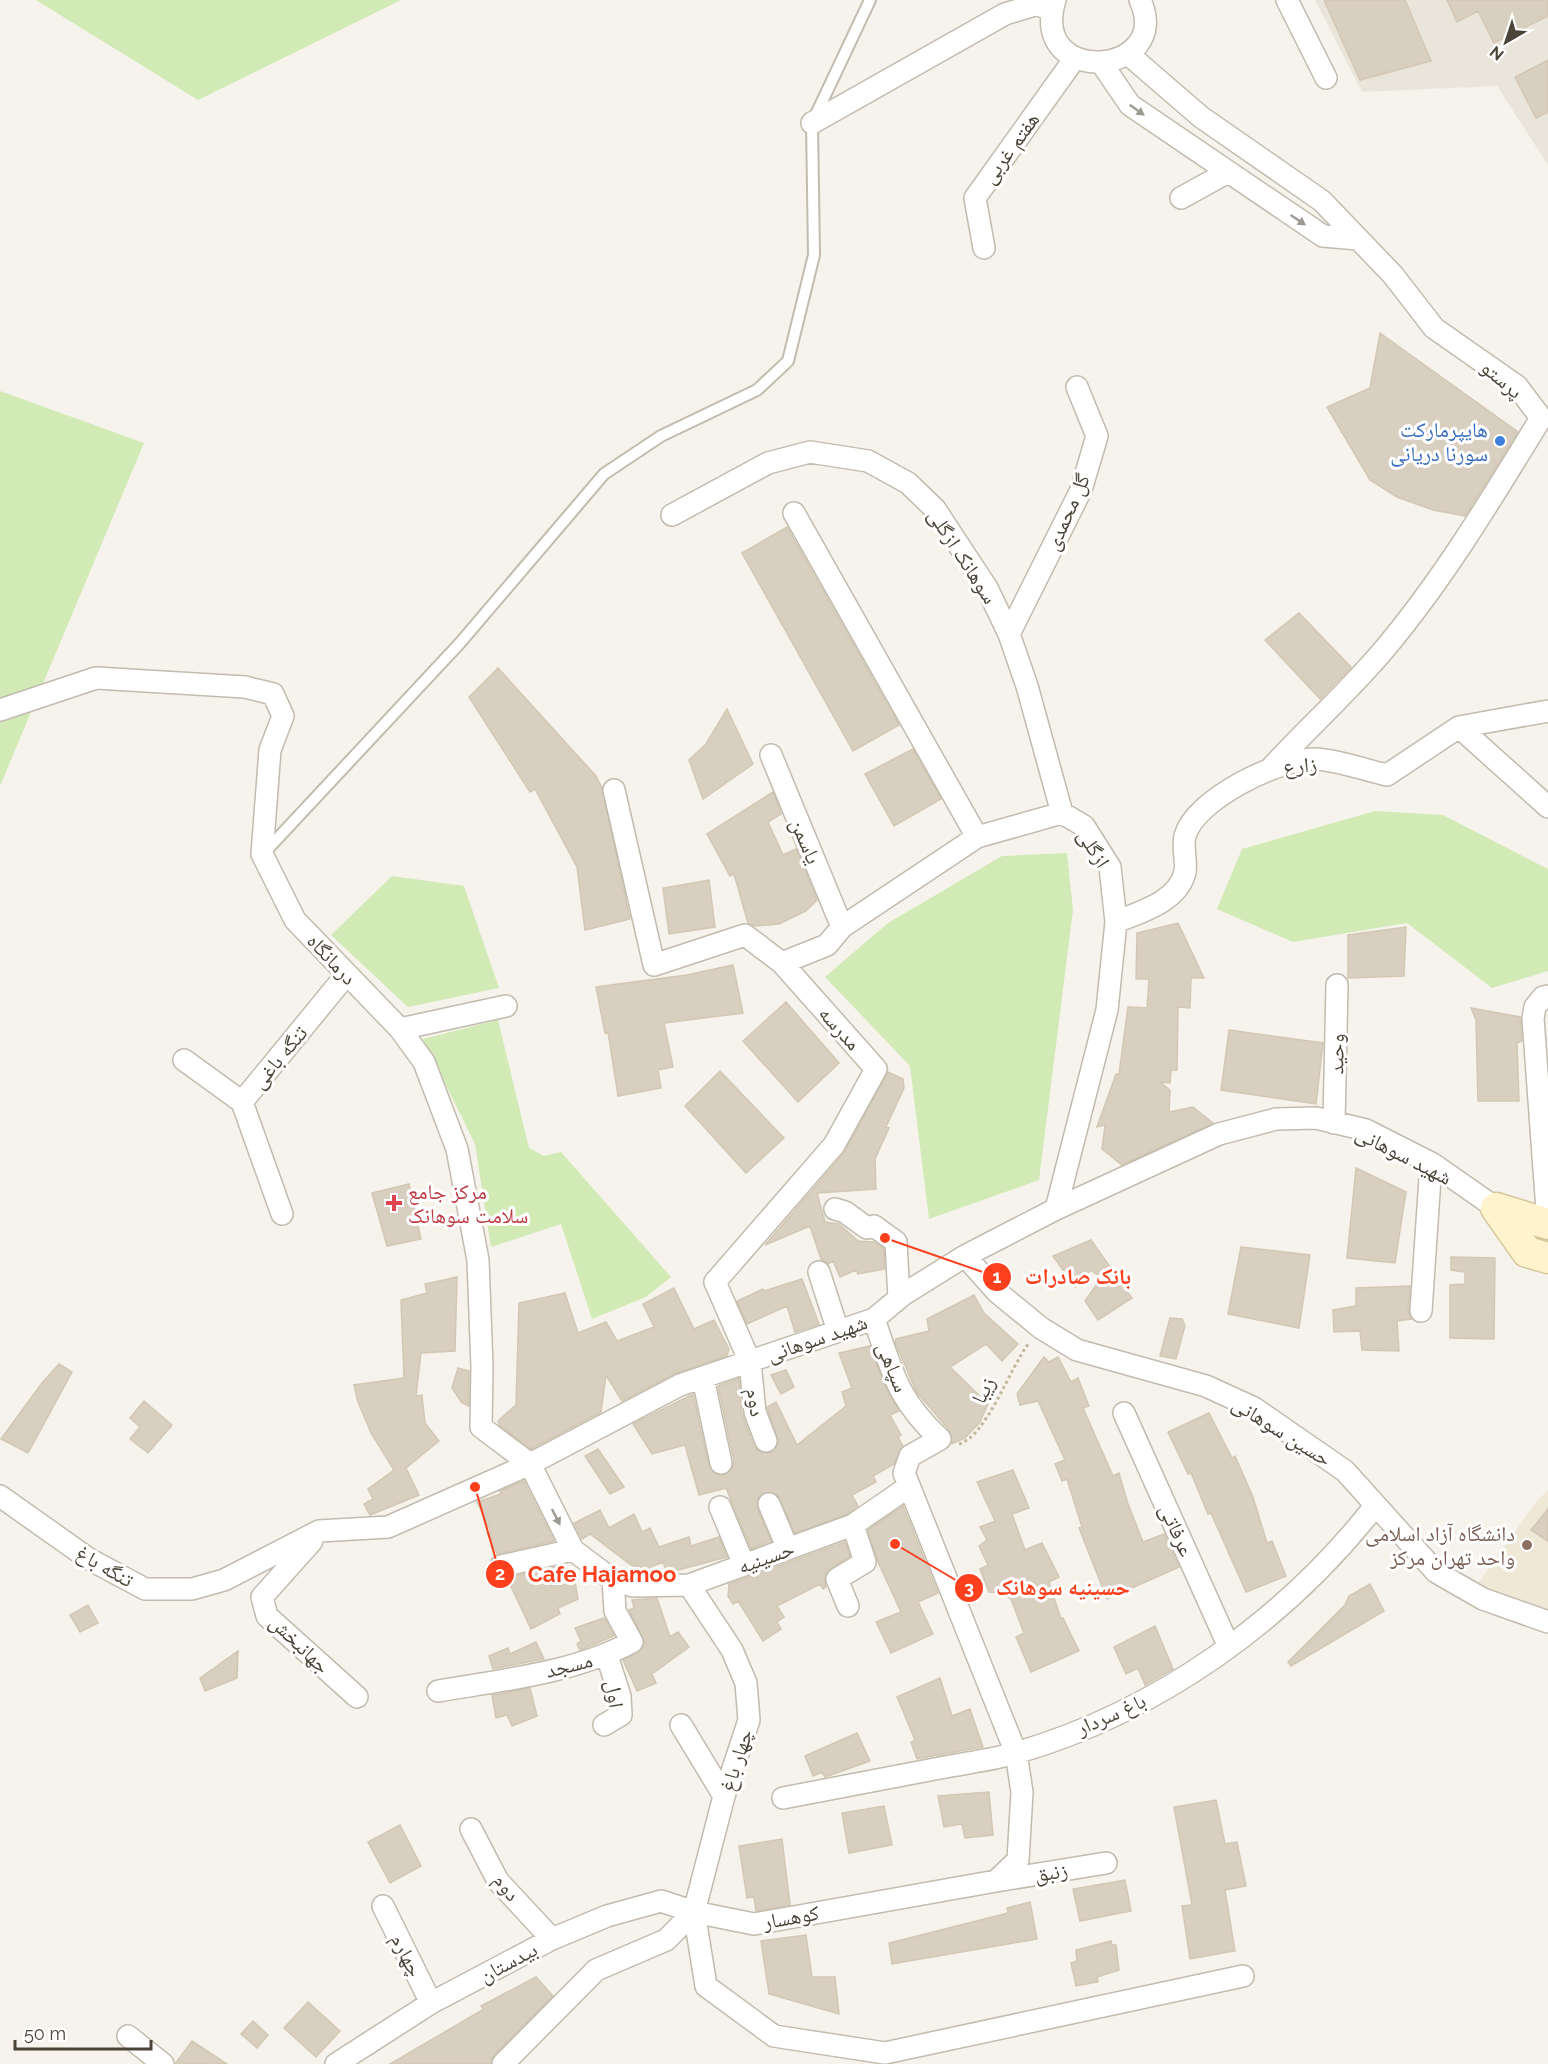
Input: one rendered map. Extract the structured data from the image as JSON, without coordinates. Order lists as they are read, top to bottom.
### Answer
{
  "streets": {
    "main road": ["شهید سوهانی"],
    "street": [
      "هفتم غربی",
      "پرستو",
      "گل محمدی",
      "سوهانک ازگلی",
      "زارع",
      "یاسمن",
      "ازگلی",
      "درمانگاه",
      "مدرسه",
      "وحید",
      "تنگه باغی",
      "سپاهی",
      "دوم",
      "حسین سوهانی",
      "عرفاتی",
      "حسینیه",
      "تنگه باغ",
      "جهانبخش",
      "مسجد",
      "اول",
      "باغ سردار",
      "چهار باغ",
      "زنبق",
      "کوهسار",
      "چهارم",
      "بیدستان"
    ],
    "path": ["زیبا"]
  },
  "crossings": [
    ["پرستو", "زارع"],
    ["گل محمدی", "سوهانک ازگلی"],
    ["سوهانک ازگلی", "ازگلی"],
    ["زارع", "ازگلی"],
    ["یاسمن", "ازگلی"],
    ["ازگلی", "مدرسه"],
    ["ازگلی", "شهید سوهانی"],
    ["درمانگاه", "تنگه باغی"],
    ["درمانگاه", "شهید سوهانی"],
    ["مدرسه", "شهید سوهانی"],
    ["مدرسه", "دوم"],
    ["وحید", "شهید سوهانی"],
    ["شهید سوهانی", "سپاهی"],
    ["شهید سوهانی", "دوم"],
    ["شهید سوهانی", "حسین سوهانی"],
    ["شهید سوهانی", "تنگه باغ"],
    ["شهید سوهانی", "جهانبخش"],
    ["سپاهی", "زیبا"],
    ["زیبا", "حسین سوهانی"],
    ["دوم", "بیدستان"],
    ["حسین سوهانی", "باغ سردار"],
    ["عرفاتی", "باغ سردار"],
    ["حسینیه", "مسجد"],
    ["حسینیه", "چهار باغ"],
    ["تنگه باغ", "جهانبخش"],
    ["مسجد", "اول"],
    ["چهار باغ", "کوهسار"],
    ["چهار باغ", "بیدستان"],
    ["زنبق", "کوهسار"],
    ["کوهسار", "بیدستان"],
    ["چهارم", "بیدستان"]
  ],
  "places": {
    "other": [
      "هایپرمارکت سورنا دریانی",
      "بانک صادرات",
      "Cafe Hajamoo",
      "حسینیه سوهانک",
      "دانشگاه آزاد اسلامی واحد تهران مرکز"
    ],
    "health": ["مرکز جامع سلامت سوهانک"]
  },
  "scale_bar": "50 m",
  "north": "bottom left"
}
